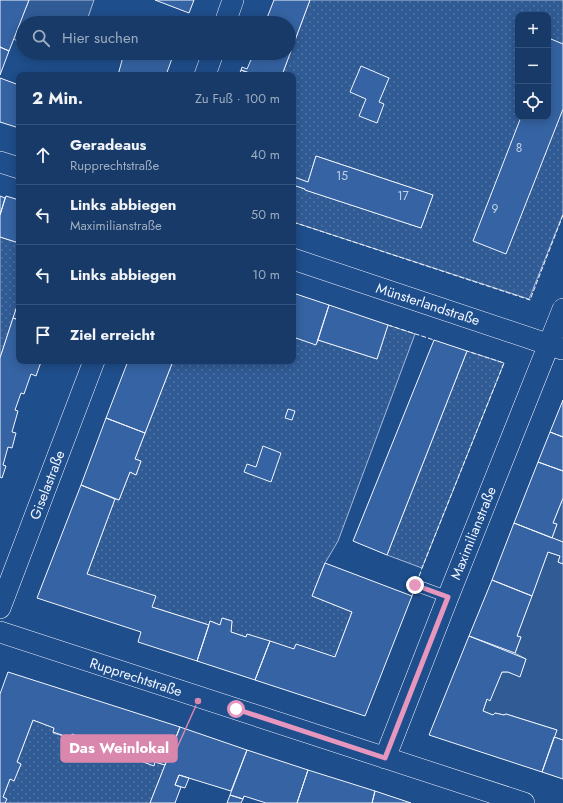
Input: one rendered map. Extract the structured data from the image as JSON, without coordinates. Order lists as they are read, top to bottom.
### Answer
{
  "streets": {
    "street": [
      "Münsterlandstraße",
      "Giselastraße",
      "Maximilianstraße",
      "Rupprechtstraße"
    ]
  },
  "crossings": [
    ["Münsterlandstraße", "Maximilianstraße"],
    ["Maximilianstraße", "Rupprechtstraße"]
  ],
  "places": ["Das Weinlokal"],
  "house_numbers": [
    "8",
    "15",
    "17",
    "9"
  ],
  "page": {
    "map_buttons": ["+", "−"],
    "search": "Hier suchen",
    "heading": ["2 Min.", "Zu Fuß · 100 m"],
    "list": [
      ["Geradeaus", "Rupprechtstraße", "40 m"],
      ["Links abbiegen", "Maximilianstraße", "50 m"],
      ["Links abbiegen", "10 m"],
      "Ziel erreicht"
    ]
  }
}
